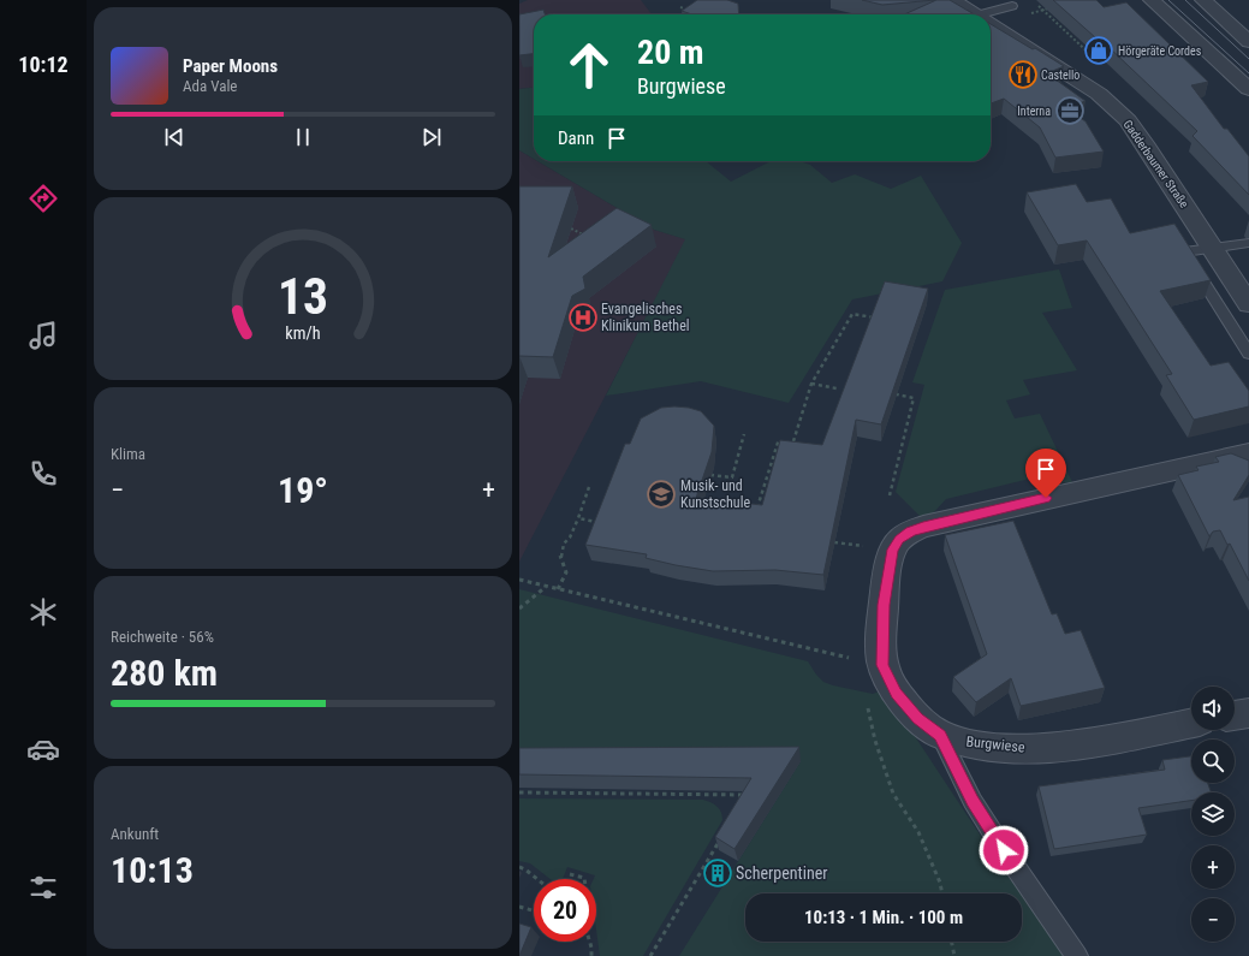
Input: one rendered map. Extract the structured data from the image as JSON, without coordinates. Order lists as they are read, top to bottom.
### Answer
{
  "streets": {
    "street": ["Gadderbaumer Straße", "Burgwiese"]
  },
  "places": {
    "shop": ["Hörgeräte Cordes"],
    "restaurant": ["Castello"],
    "office": ["Interna"],
    "hospital": ["Evangelisches Klinikum Bethel"],
    "school or university": ["Musik- und Kunstschule"],
    "building": ["Scherpentiner"]
  },
  "page": {
    "tabs": "10:12",
    "turn": ["20 m", "Burgwiese"],
    "song": ["Paper Moons", "Ada Vale"],
    "then": "Dann",
    "tile": [
      "Klima",
      ["Reichweite · 56%", "280 km"],
      ["Ankunft", "10:13"]
    ],
    "heat": ["−", "19°", "+"],
    "map_buttons": ["+", "−"],
    "limit": "20",
    "trip": "10:13 · 1 Min. · 100 m",
    "gauge": ["13", "km/h"]
  }
}
